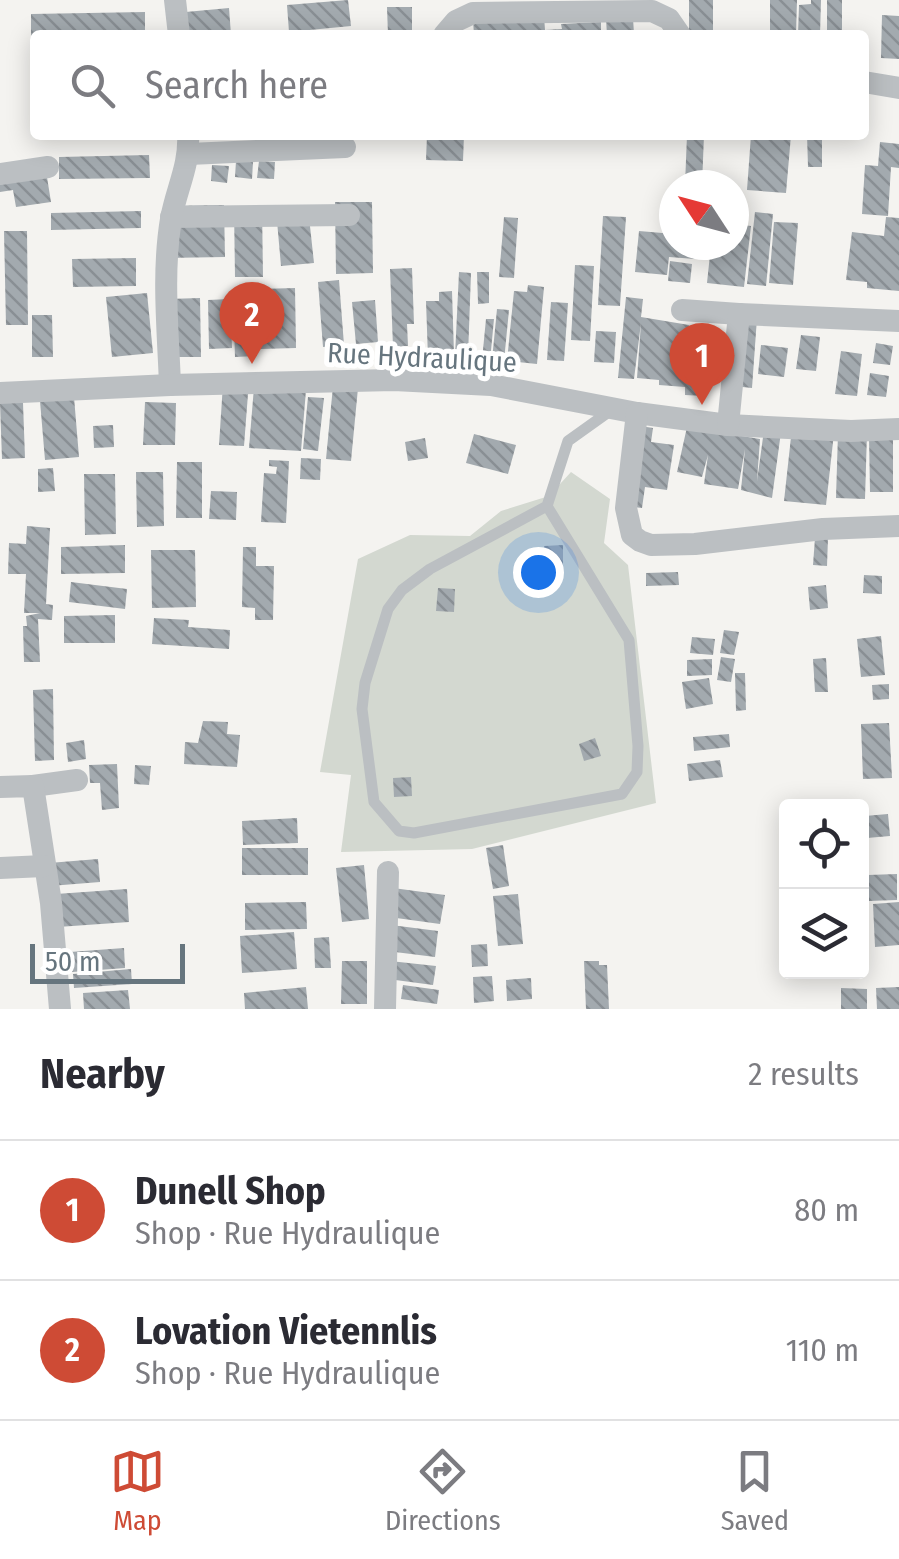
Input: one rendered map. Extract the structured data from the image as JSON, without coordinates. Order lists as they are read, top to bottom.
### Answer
{
  "streets": {
    "street": ["Rue Hydraulique"]
  },
  "scale_bar": "50 m",
  "north": "top left",
  "page": {
    "search": "Search here",
    "pins": ["2", "1"],
    "scale": "50 m",
    "heading": ["Nearby", "2 results"],
    "list": [
      {
        "mark": "1",
        "name": "Dunell Shop",
        "note": "Shop · Rue Hydraulique",
        "value": "80 m"
      },
      {
        "mark": "2",
        "name": "Lovation Vietennlis",
        "note": "Shop · Rue Hydraulique",
        "value": "110 m"
      }
    ],
    "nav": ["Map", "Directions", "Saved"]
  }
}
